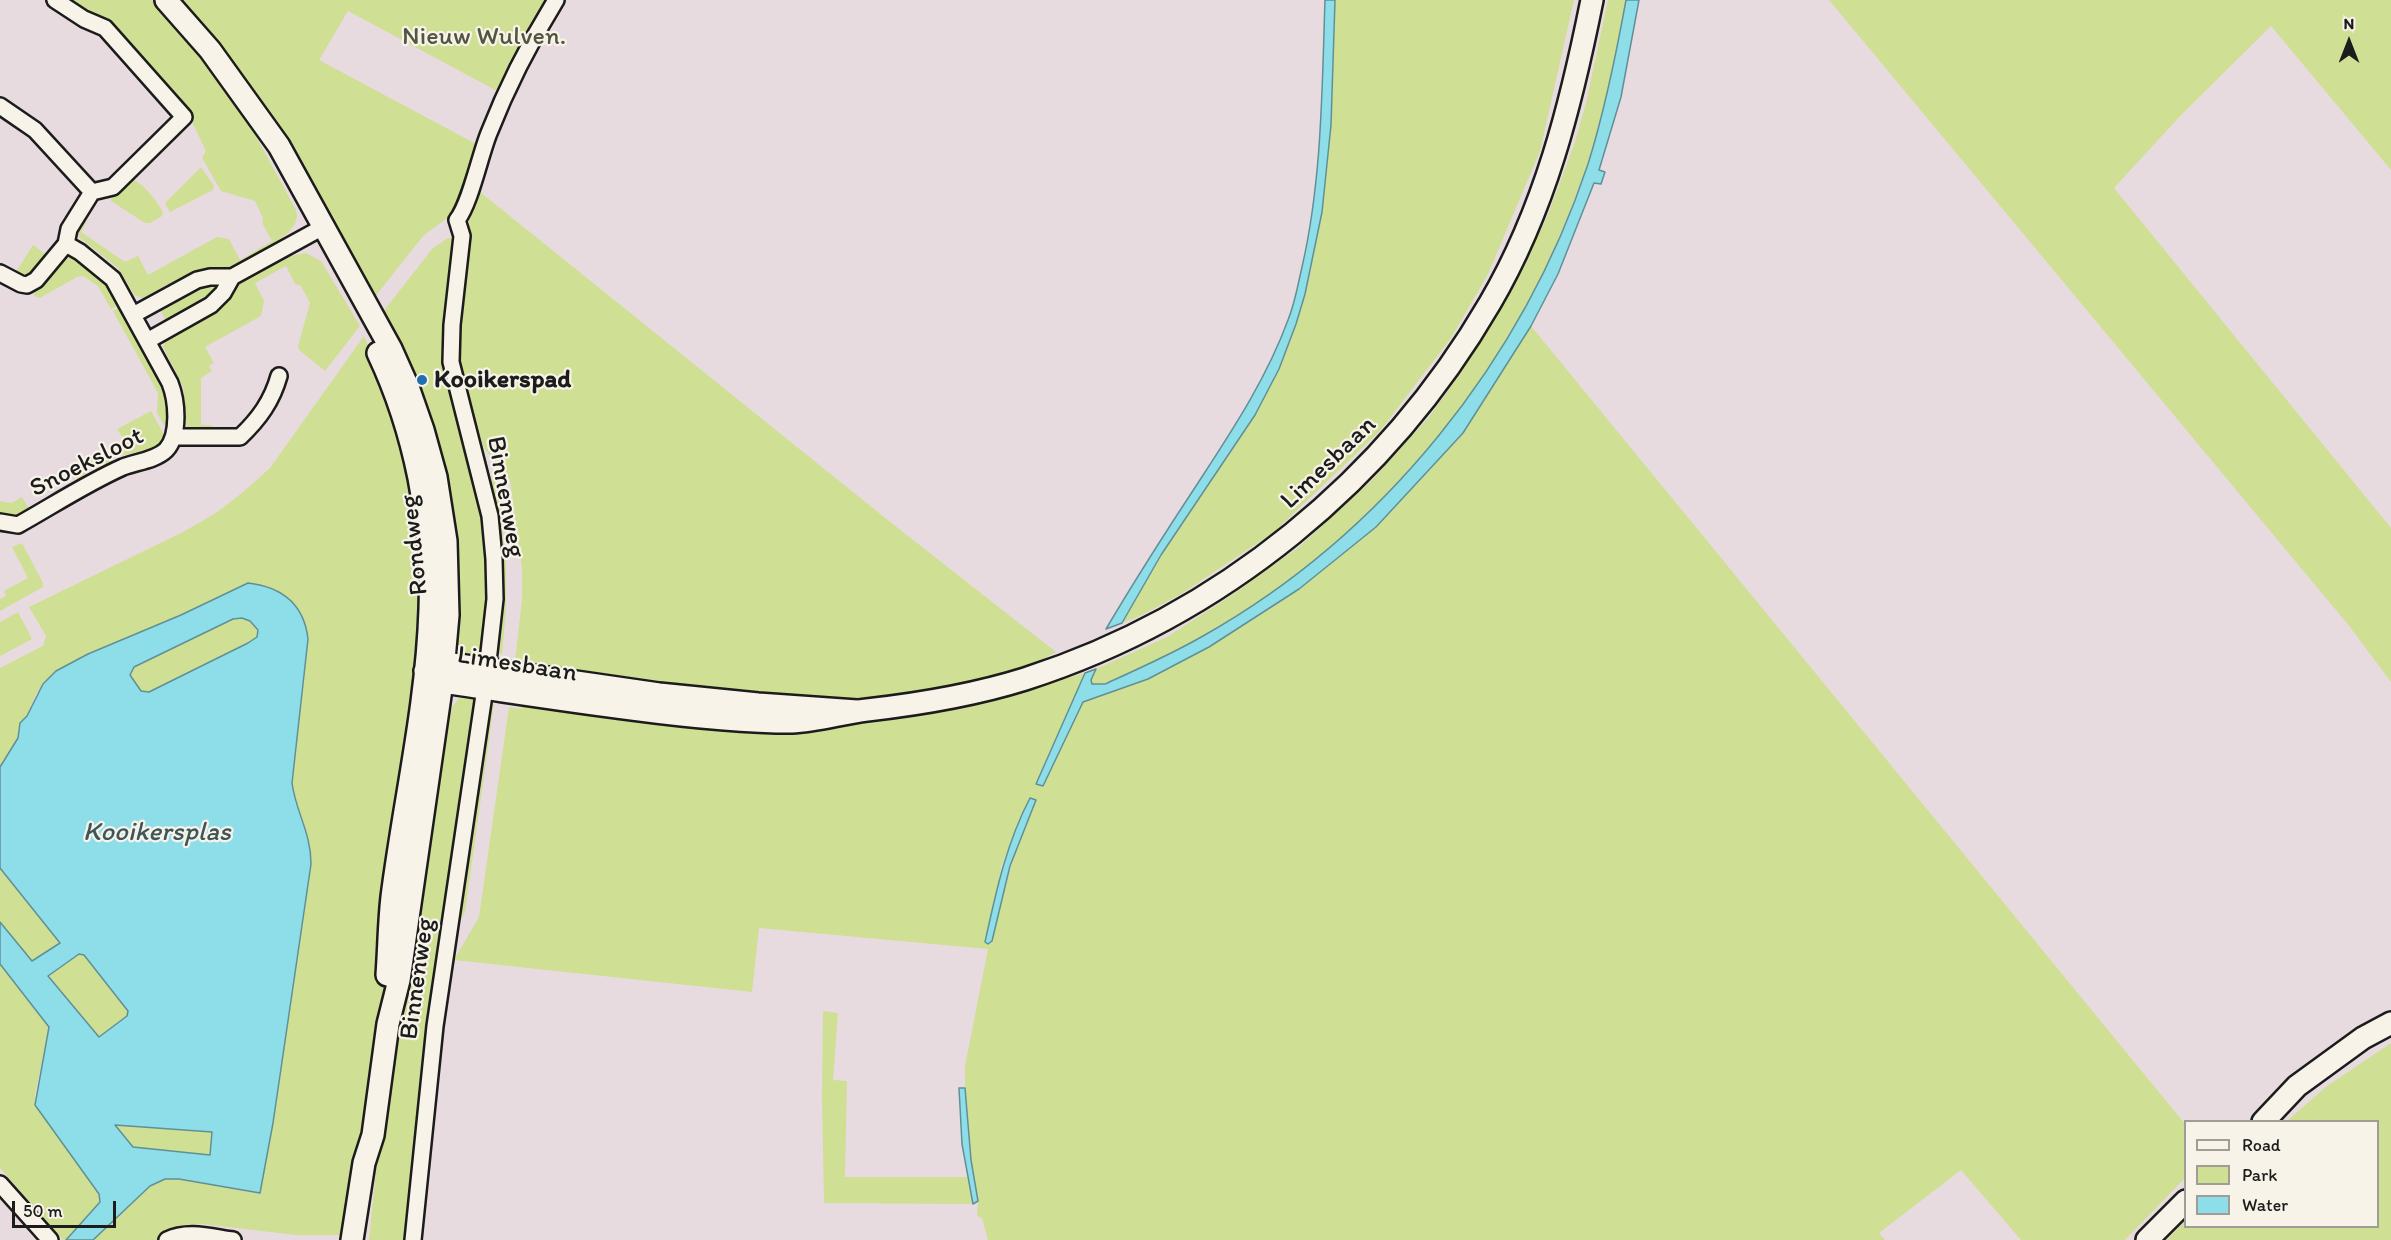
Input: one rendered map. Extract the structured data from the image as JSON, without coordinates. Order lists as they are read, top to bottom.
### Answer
{
  "streets": {
    "main road": ["Limesbaan", "Rondweg"],
    "street": ["Snoeksloot", "Binnenweg"]
  },
  "crossings": [
    ["Limesbaan", "Binnenweg"],
    ["Limesbaan", "Rondweg"]
  ],
  "water": ["Kooikersplas"],
  "parks": ["Nieuw Wulven."],
  "places": ["Kooikerspad"],
  "legend": ["Road", "Park", "Water"],
  "scale_bar": "50 m",
  "north": "top"
}
